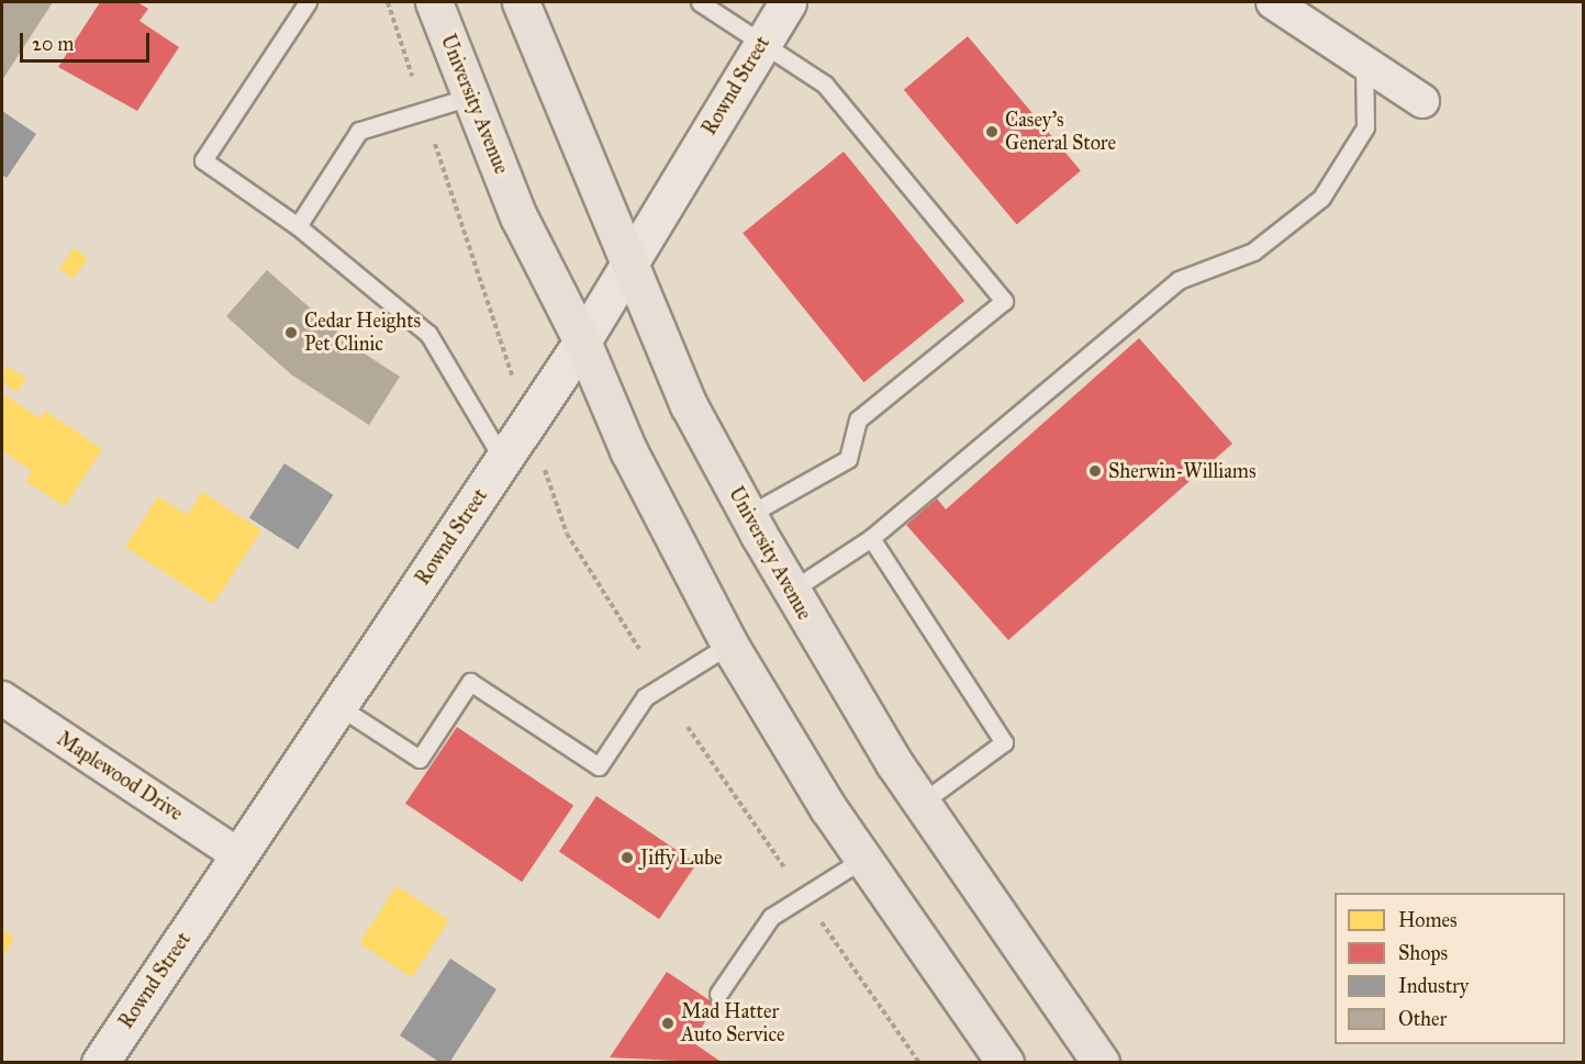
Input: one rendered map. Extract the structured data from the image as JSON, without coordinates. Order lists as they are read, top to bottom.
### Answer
{
  "streets": {
    "main road": ["University Avenue"],
    "street": ["Rownd Street", "Maplewood Drive"]
  },
  "crossings": [
    ["Rownd Street", "University Avenue"],
    ["Rownd Street", "Maplewood Drive"]
  ],
  "places": [
    "Casey's General Store",
    "Cedar Heights Pet Clinic",
    "Sherwin-Williams",
    "Jiffy Lube",
    "Mad Hatter Auto Service"
  ],
  "legend": [
    "Homes",
    "Shops",
    "Industry",
    "Other"
  ],
  "scale_bar": "20 m"
}
